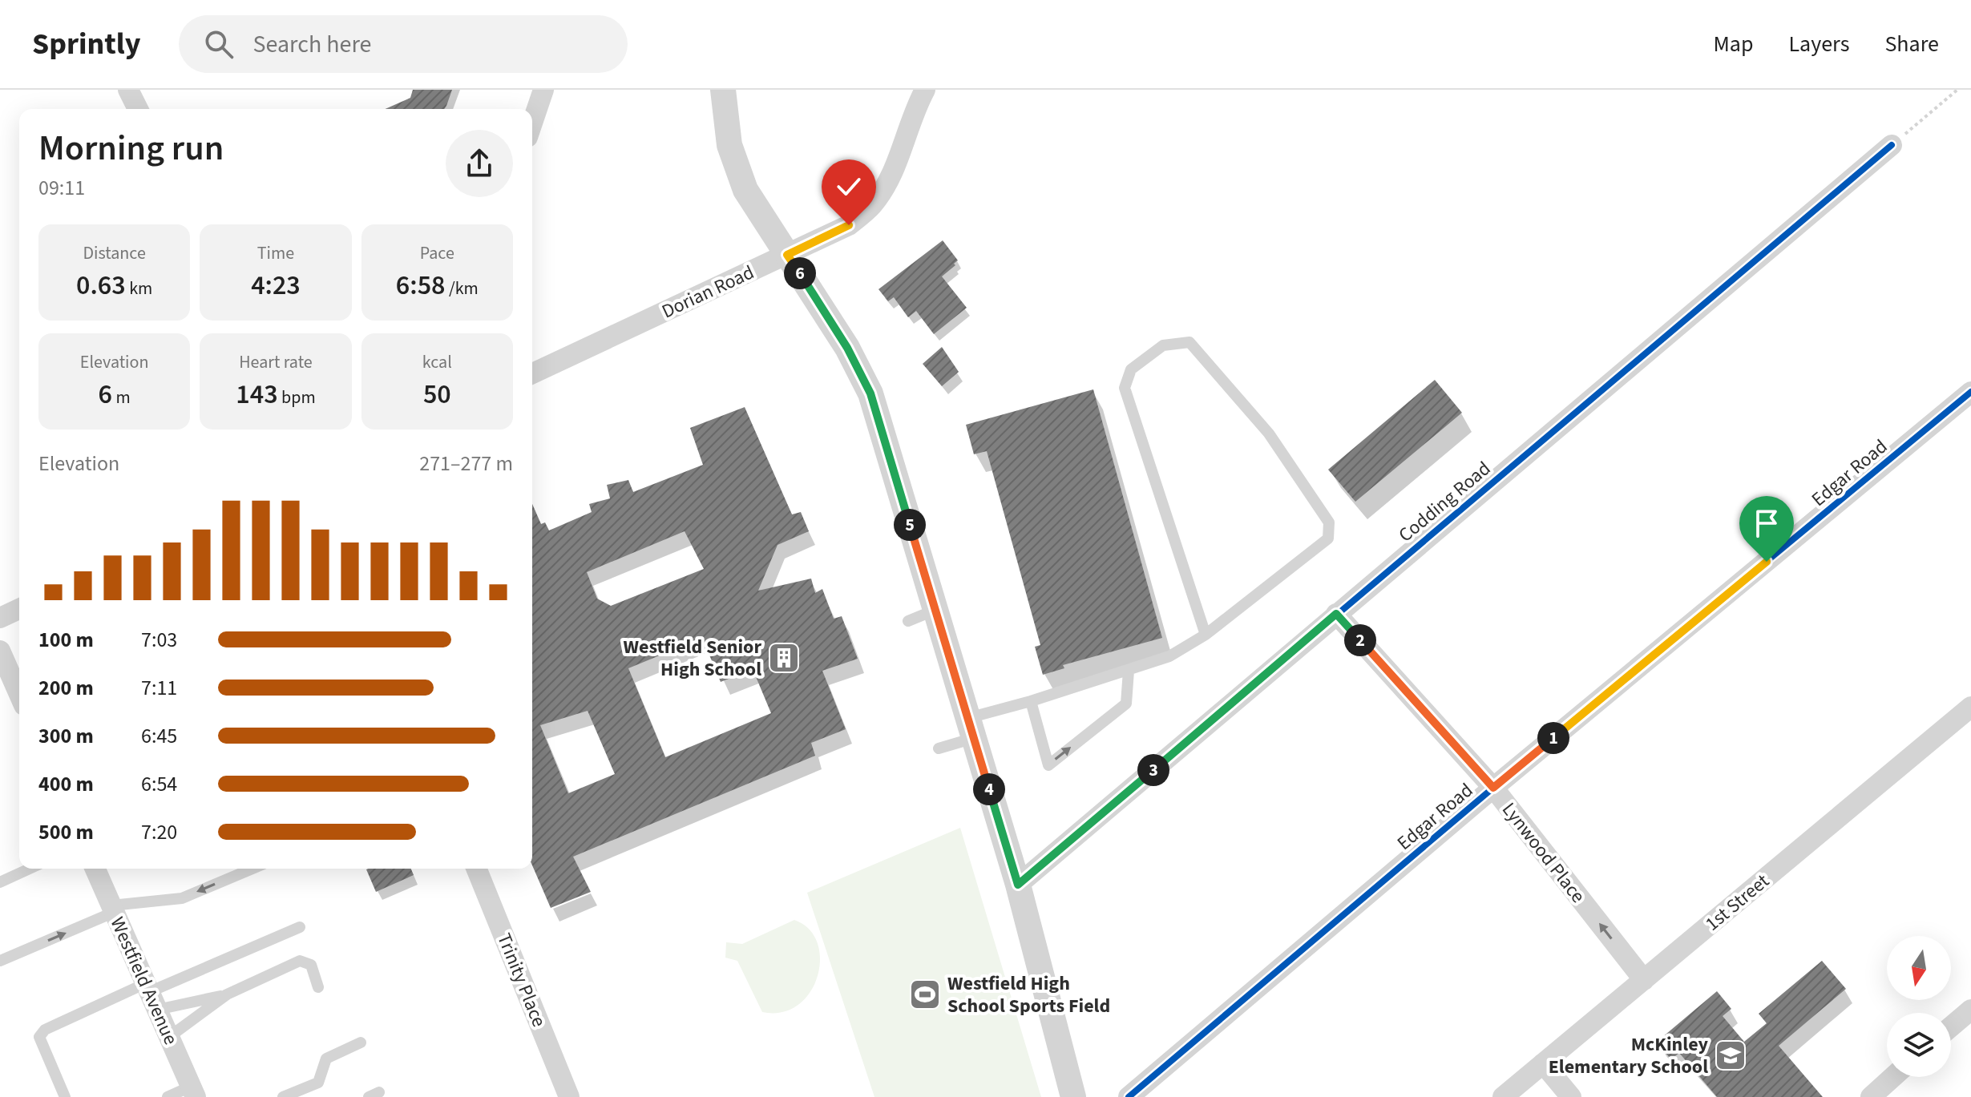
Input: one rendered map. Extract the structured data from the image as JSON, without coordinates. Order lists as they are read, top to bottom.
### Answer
{
  "streets": {
    "street": [
      "Dorian Road",
      "Edgar Road",
      "Codding Road",
      "Lynwood Place",
      "1st Street",
      "Trinity Place",
      "Westfield Avenue"
    ]
  },
  "crossings": [
    ["Edgar Road", "Lynwood Place"],
    ["Codding Road", "Lynwood Place"],
    ["Lynwood Place", "1st Street"]
  ],
  "one_way": ["Lynwood Place"],
  "places": {
    "building": ["Westfield Senior High School"],
    "sports": ["Westfield High School Sports Field"],
    "school or university": ["McKinley Elementary School"]
  },
  "north": "bottom",
  "page": {
    "header": "Sprintly",
    "search": "Search here",
    "nav": ["Map", "Layers", "Share"],
    "heading": ["Morning run", "09:11"],
    "stats": [
      ["Distance", "0.63 km"],
      ["Time", "4:23"],
      ["Pace", "6:58 /km"],
      ["Elevation", "6 m"],
      ["Heart rate", "143 bpm"],
      ["kcal", "50"]
    ],
    "pins": [
      "6",
      "5",
      "2",
      "1",
      "3",
      "4"
    ],
    "chart": ["Elevation", "271–277 m"],
    "list": [
      {
        "name": "100 m",
        "note": "7:03"
      },
      {
        "name": "200 m",
        "note": "7:11"
      },
      {
        "name": "300 m",
        "note": "6:45"
      },
      {
        "name": "400 m",
        "note": "6:54"
      },
      {
        "name": "500 m",
        "note": "7:20"
      }
    ]
  }
}
